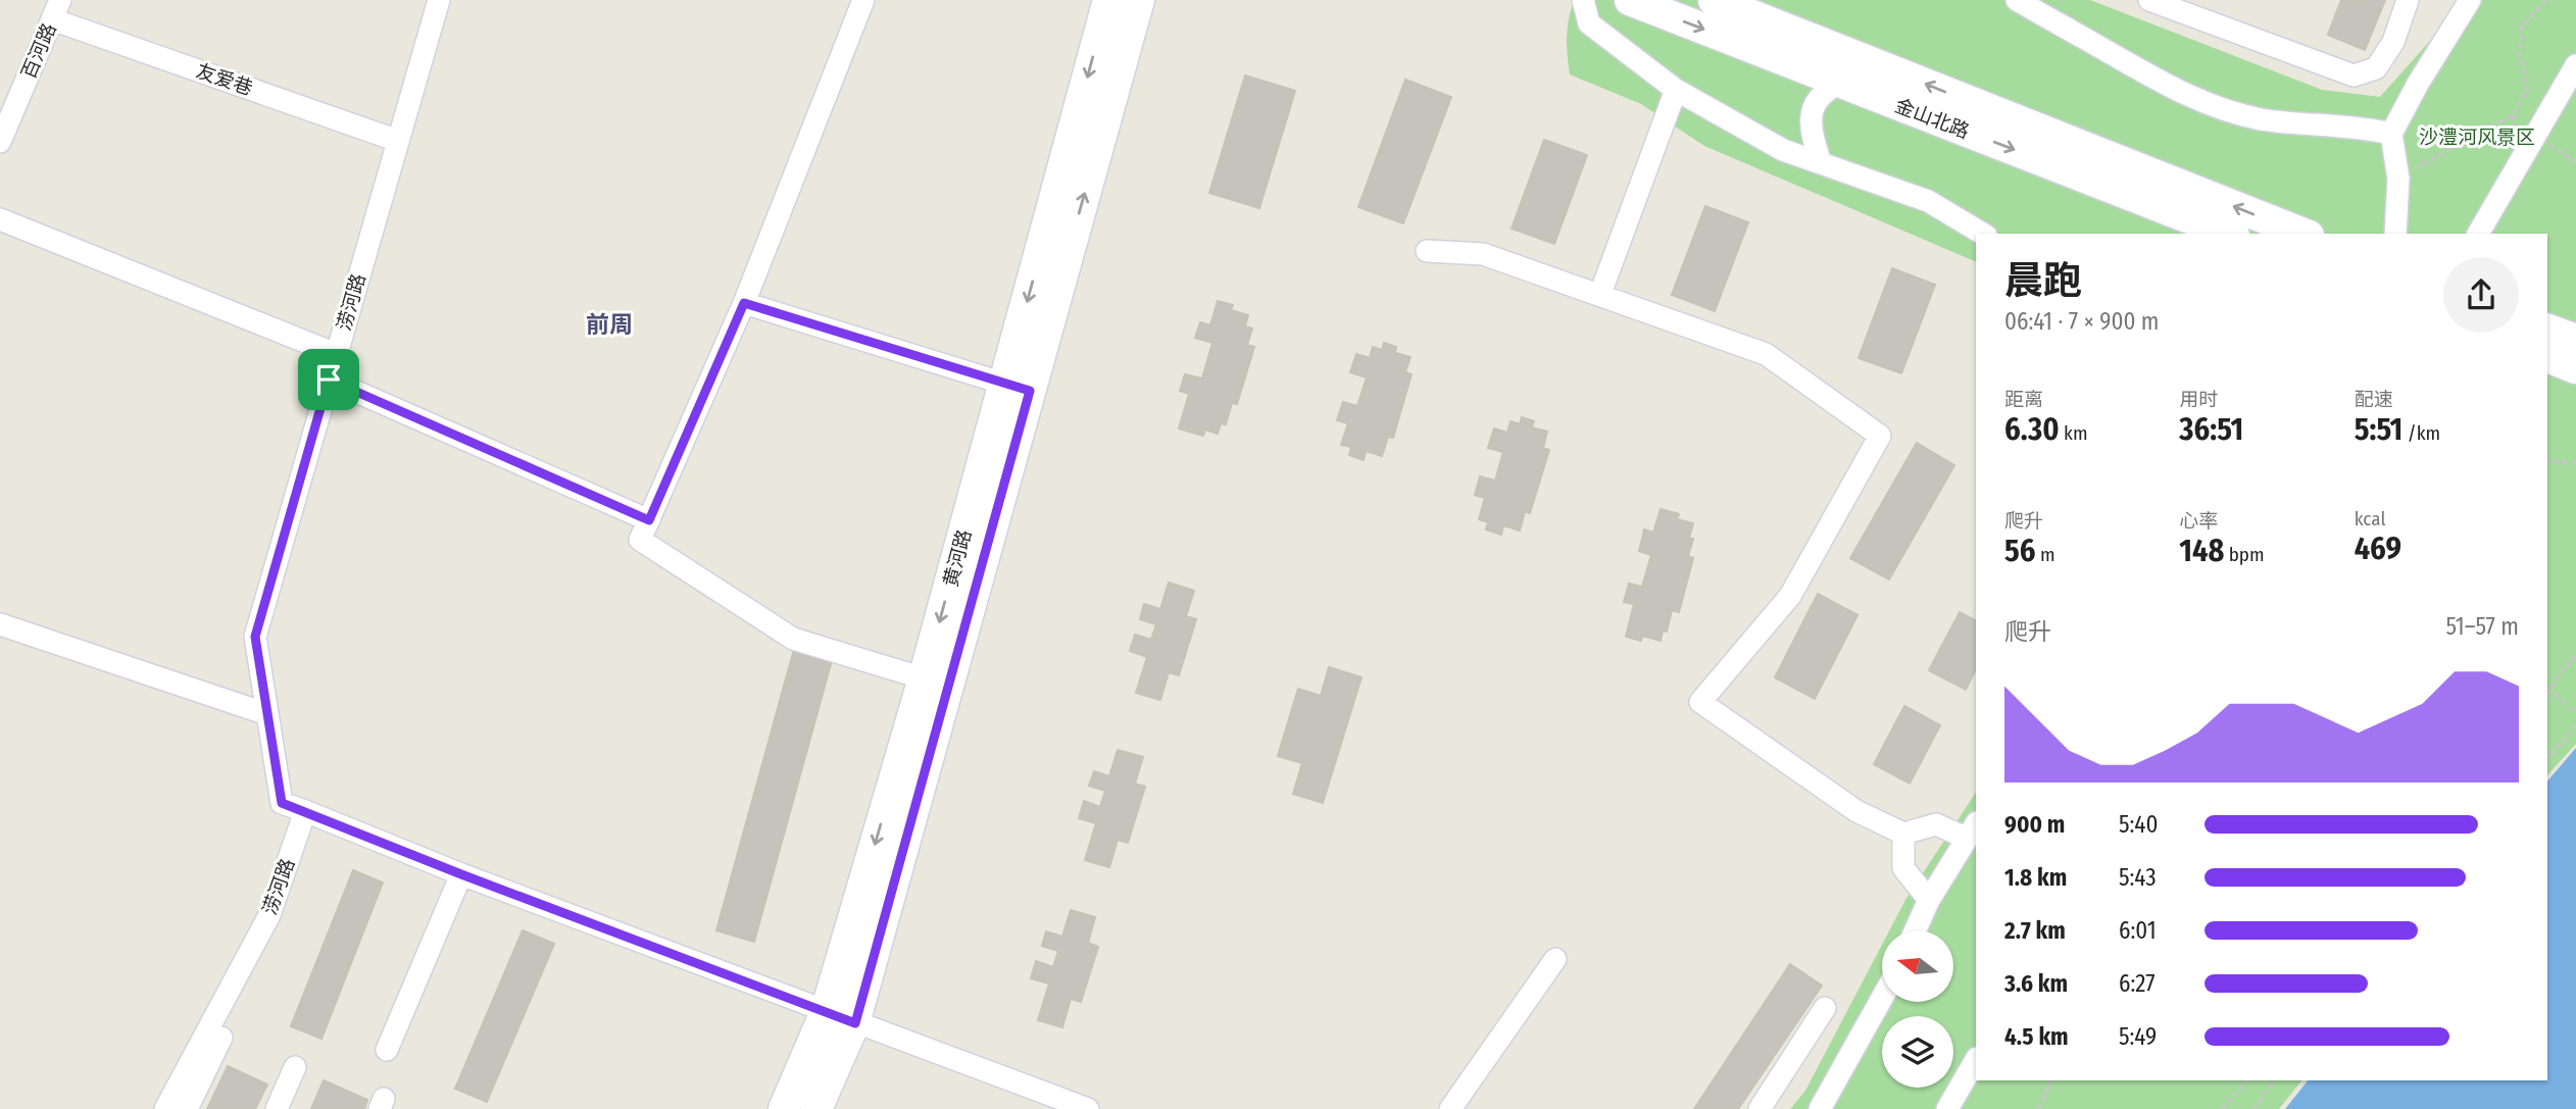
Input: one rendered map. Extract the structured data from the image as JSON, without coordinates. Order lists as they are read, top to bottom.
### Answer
{
  "streets": {
    "main road": ["金山北路", "黄河路"],
    "street": ["百河路", "友爱巷", "涝河路"]
  },
  "crossings": [
    ["百河路", "友爱巷"],
    ["友爱巷", "涝河路"]
  ],
  "districts": ["前周"],
  "parks": ["沙澧河风景区"],
  "north": "left",
  "page": {
    "heading": ["晨跑", "06:41 · 7 × 900 m"],
    "stats": [
      ["距离", "6.30 km"],
      ["用时", "36:51"],
      ["配速", "5:51 /km"],
      ["爬升", "56 m"],
      ["心率", "148 bpm"],
      ["kcal", "469"]
    ],
    "chart": ["爬升", "51–57 m"],
    "list": [
      {
        "name": "900 m",
        "note": "5:40"
      },
      {
        "name": "1.8 km",
        "note": "5:43"
      },
      {
        "name": "2.7 km",
        "note": "6:01"
      },
      {
        "name": "3.6 km",
        "note": "6:27"
      },
      {
        "name": "4.5 km",
        "note": "5:49"
      }
    ]
  }
}
